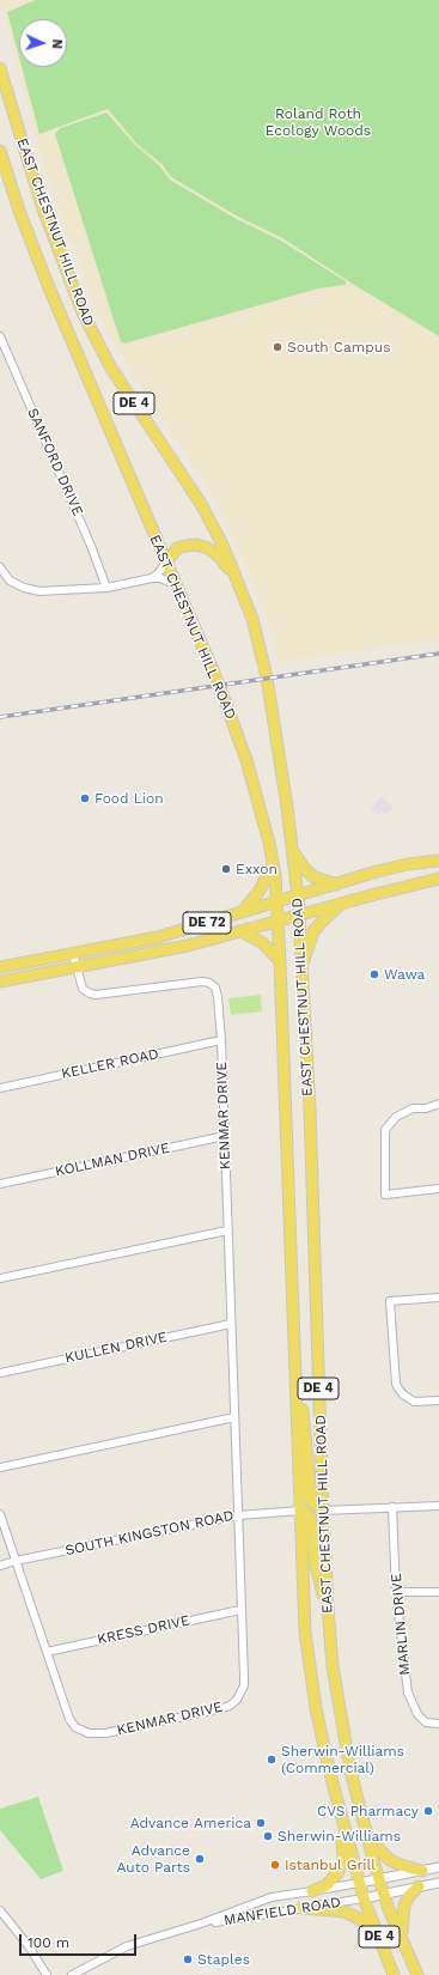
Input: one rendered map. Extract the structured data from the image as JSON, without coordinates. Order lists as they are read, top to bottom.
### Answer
{
  "streets": {
    "main road": ["EAST CHESTNUT HILL ROAD", "DE 4", "DE 72"],
    "street": [
      "SANFORD DRIVE",
      "KELLER ROAD",
      "KENMAR DRIVE",
      "KOLLMAN DRIVE",
      "KULLEN DRIVE",
      "SOUTH KINGSTON ROAD",
      "MARLIN DRIVE",
      "KRESS DRIVE",
      "MANFIELD ROAD"
    ]
  },
  "crossings": [
    ["EAST CHESTNUT HILL ROAD", "DE 72"],
    ["EAST CHESTNUT HILL ROAD", "SOUTH KINGSTON ROAD"],
    ["EAST CHESTNUT HILL ROAD", "MANFIELD ROAD"],
    ["DE 72", "KENMAR DRIVE"],
    ["KELLER ROAD", "KENMAR DRIVE"],
    ["KENMAR DRIVE", "KOLLMAN DRIVE"],
    ["KENMAR DRIVE", "KULLEN DRIVE"],
    ["KENMAR DRIVE", "SOUTH KINGSTON ROAD"],
    ["KENMAR DRIVE", "KRESS DRIVE"]
  ],
  "parks": ["Roland Roth Ecology Woods"],
  "places": [
    "South Campus",
    "Food Lion",
    "Exxon",
    "Wawa",
    "Sherwin-Williams (Commercial)",
    "CVS Pharmacy",
    "Advance America",
    "Sherwin-Williams",
    "Advance Auto Parts",
    "Istanbul Grill",
    "Staples"
  ],
  "scale_bar": "100 m",
  "north": "right"
}
